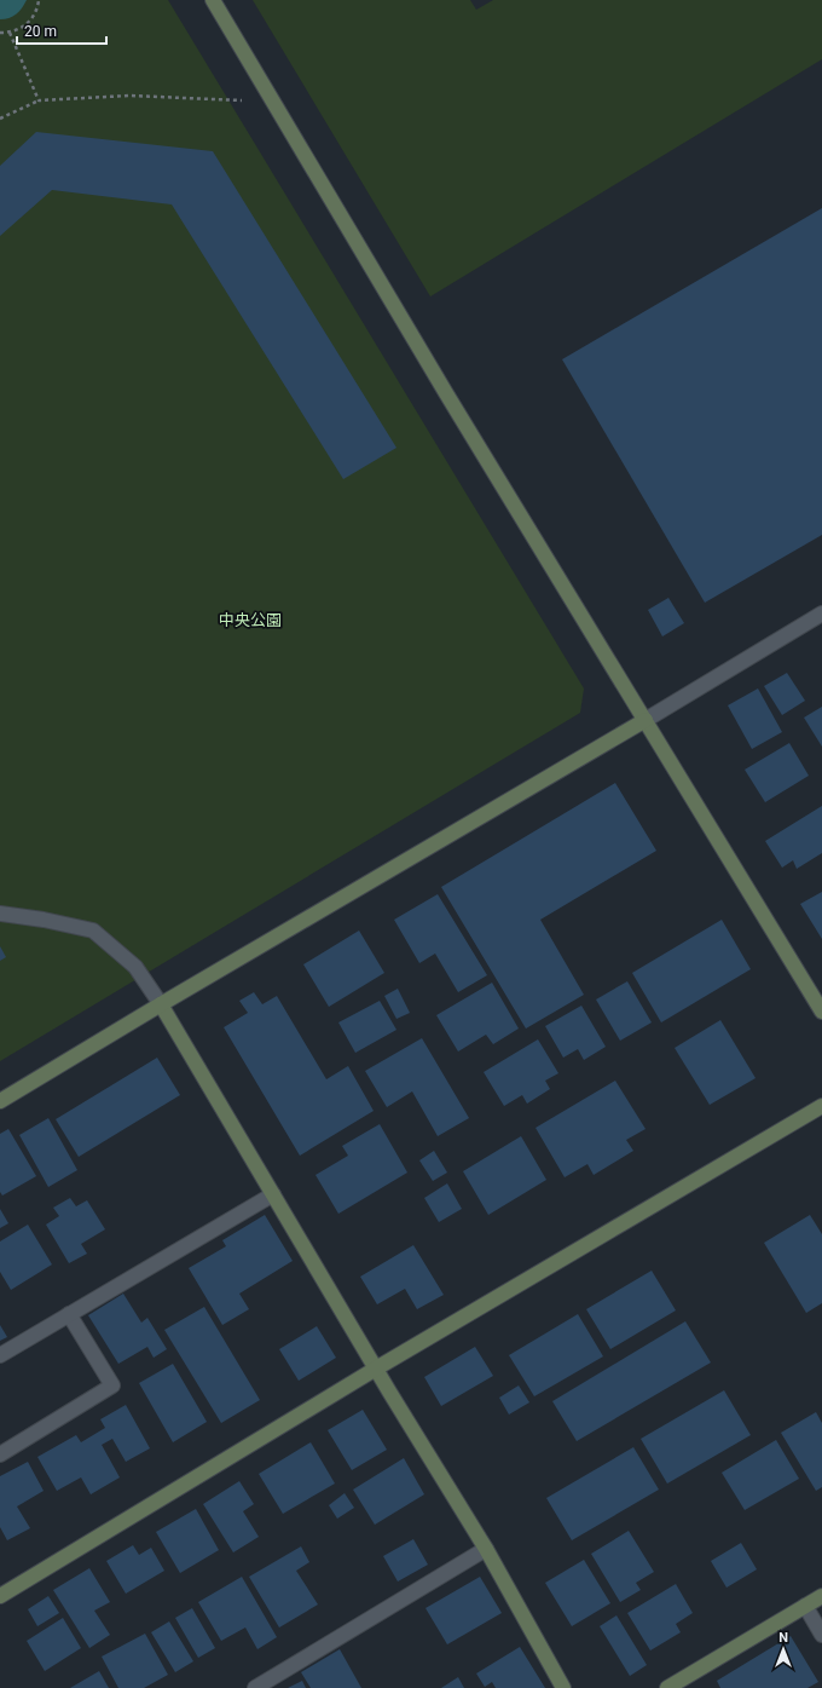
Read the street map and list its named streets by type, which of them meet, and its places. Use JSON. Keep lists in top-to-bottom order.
{
  "parks": ["中央公園"],
  "scale_bar": "20 m",
  "north": "top"
}
